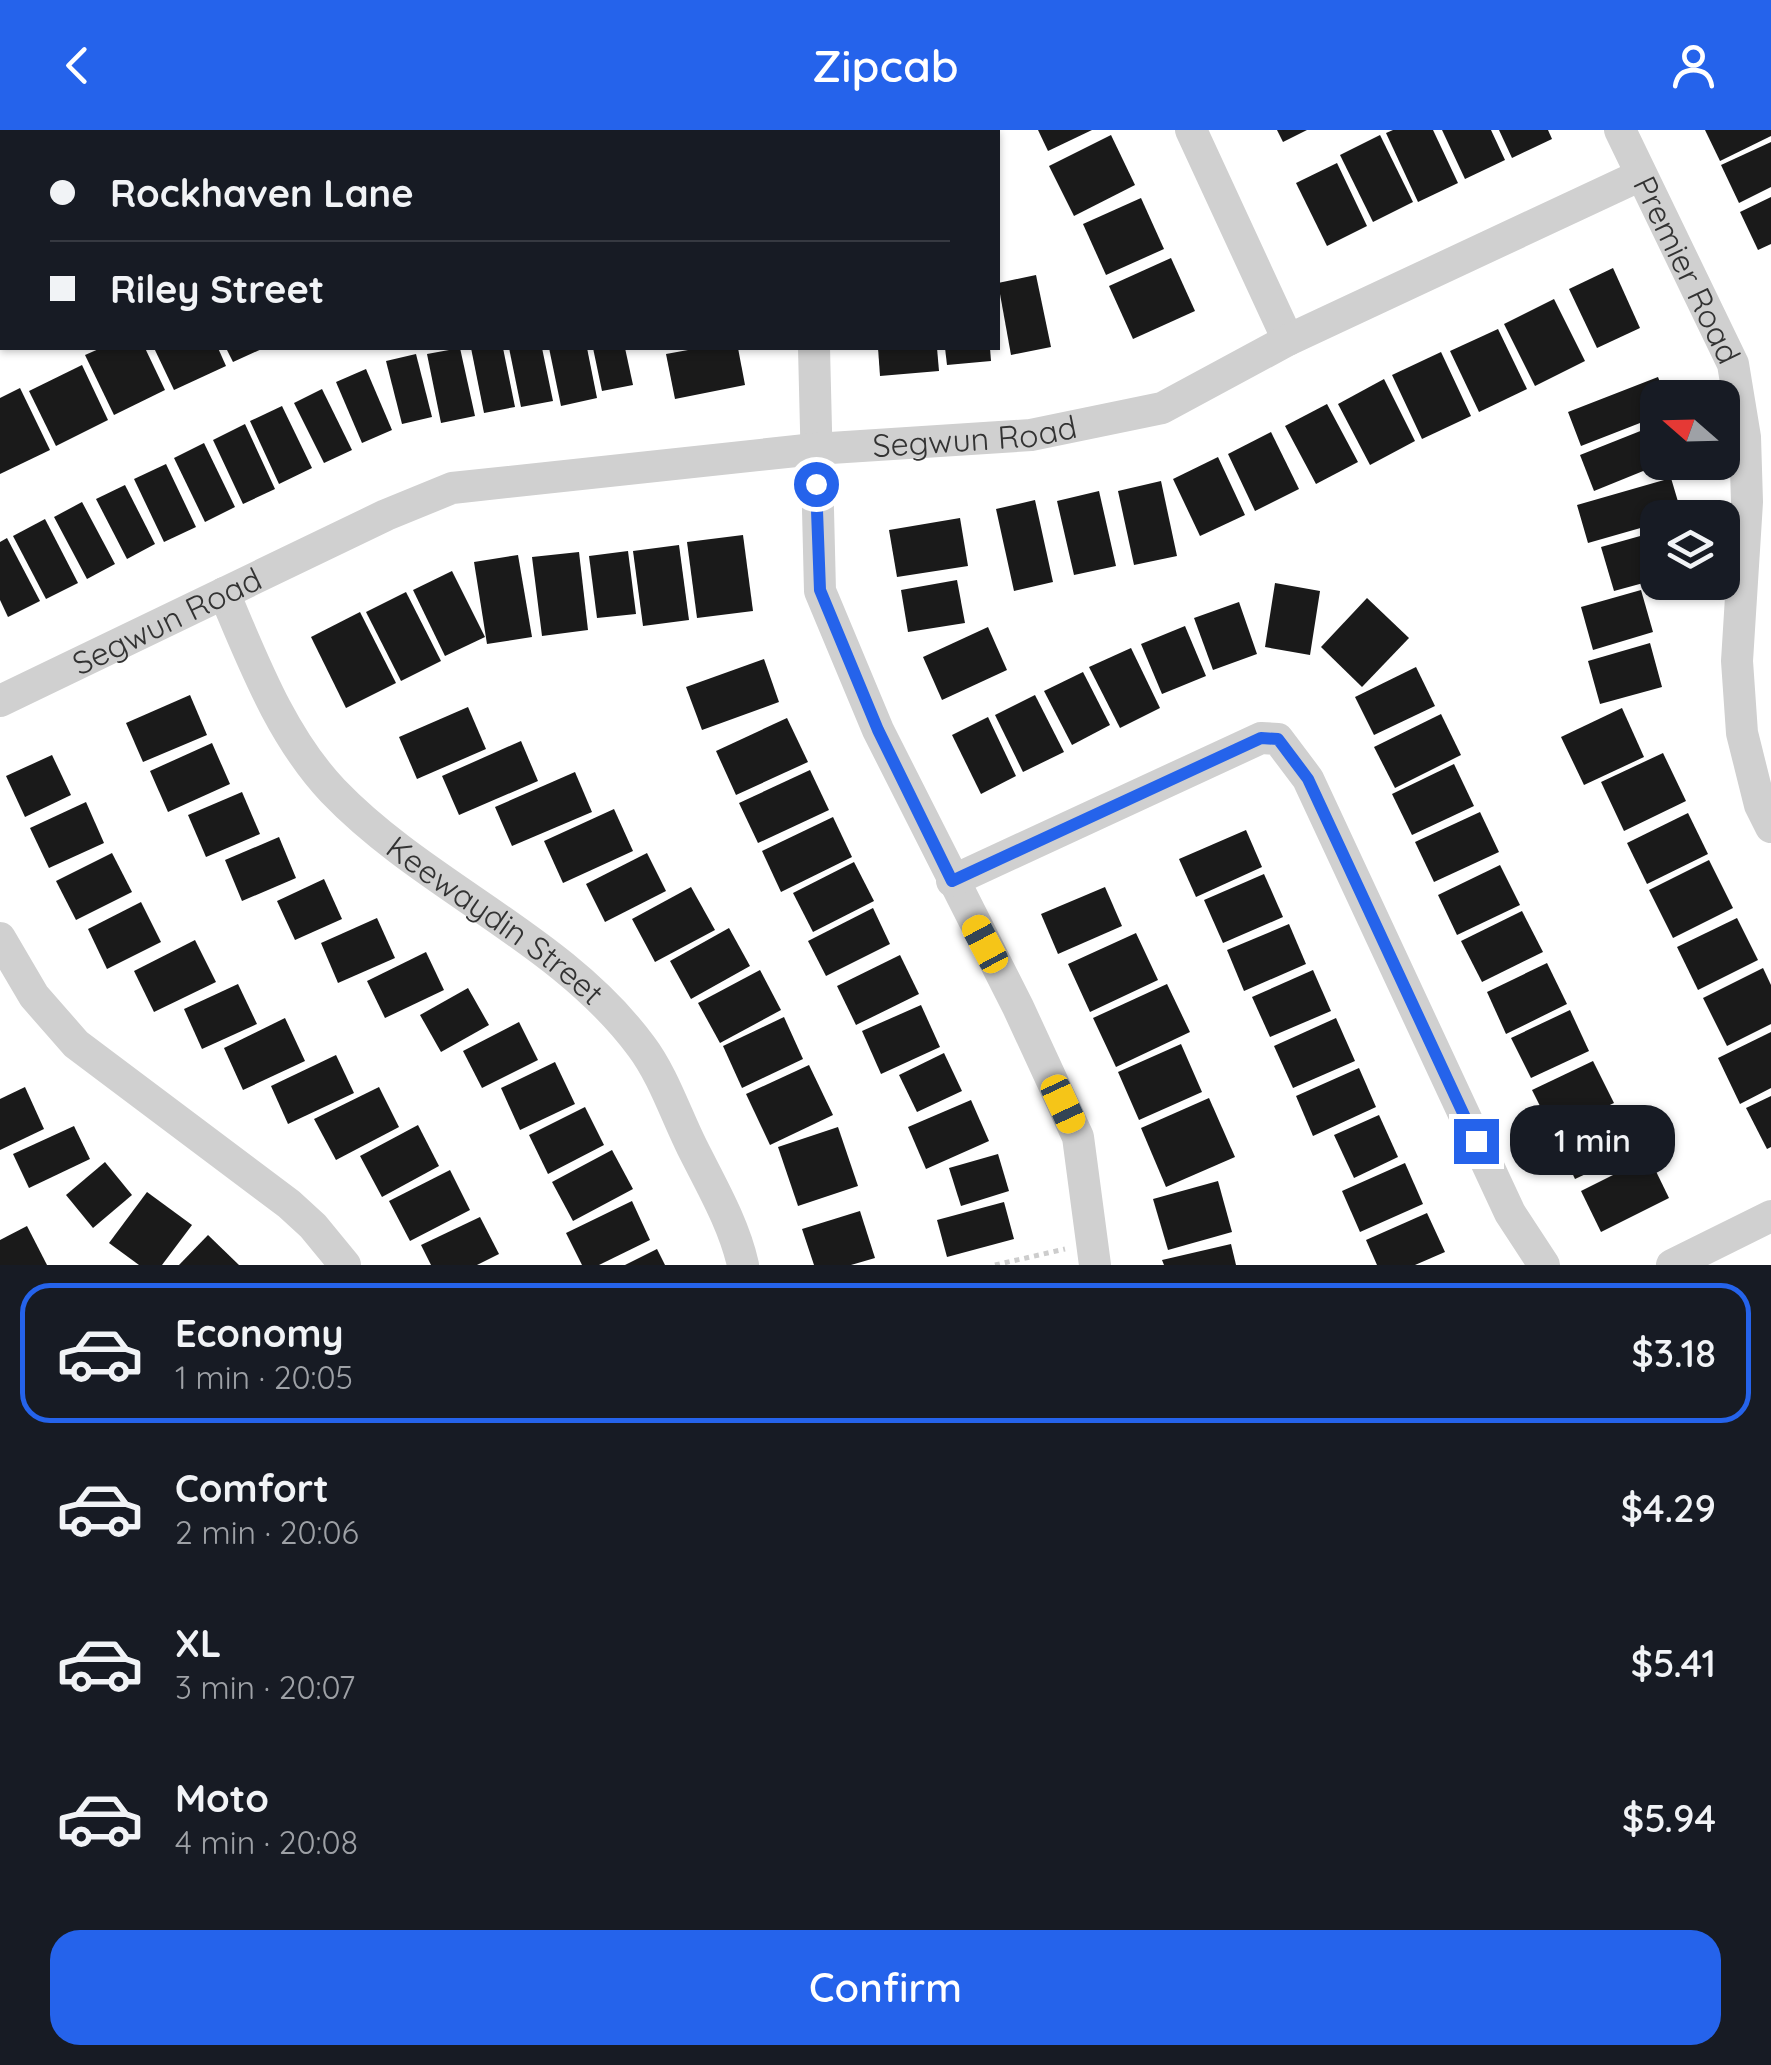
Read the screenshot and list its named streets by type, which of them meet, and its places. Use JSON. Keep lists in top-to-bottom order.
{
  "streets": {
    "street": ["Premier Road", "Segwun Road", "Keewaydin Street"]
  },
  "crossings": [
    ["Premier Road", "Segwun Road"],
    ["Segwun Road", "Keewaydin Street"]
  ],
  "north": "left",
  "page": {
    "header": "Zipcab",
    "banner": ["Rockhaven Lane", "Riley Street"],
    "bubble": "1 min",
    "list": [
      {
        "name": "Economy",
        "note": "1 min · 20:05",
        "value": "$3.18"
      },
      {
        "name": "Comfort",
        "note": "2 min · 20:06",
        "value": "$4.29"
      },
      {
        "name": "XL",
        "note": "3 min · 20:07",
        "value": "$5.41"
      },
      {
        "name": "Moto",
        "note": "4 min · 20:08",
        "value": "$5.94"
      }
    ],
    "buttons": "Confirm"
  }
}
